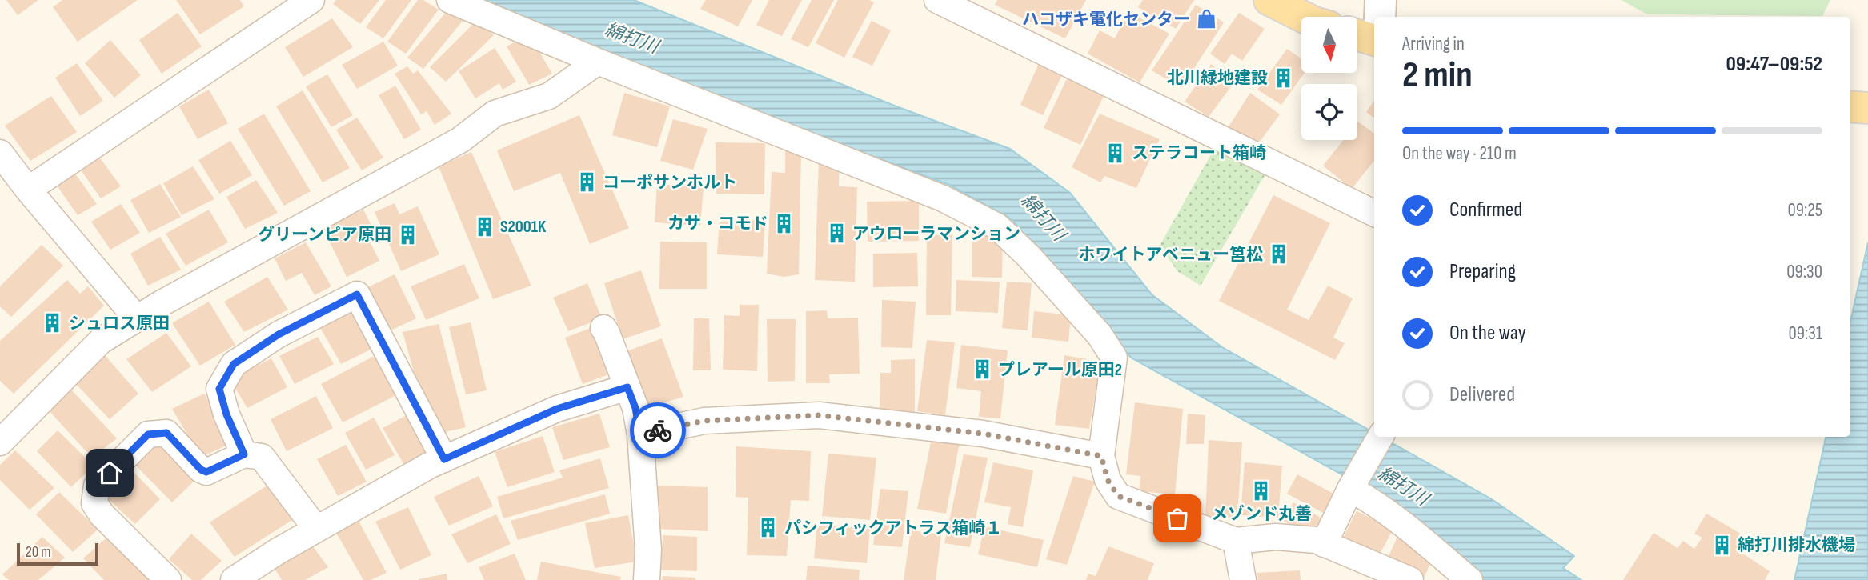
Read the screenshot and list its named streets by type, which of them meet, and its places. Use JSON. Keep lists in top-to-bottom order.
{
  "water": ["綿打川"],
  "places": {
    "shop": ["ハコザキ電化センター"],
    "building": [
      "北川緑地建設",
      "ステラコート箱崎",
      "コーポサンホルト",
      "カサ・コモド",
      "S2001K",
      "アウローラマンション",
      "グリーンピア原田",
      "ホワイトアベニュー筥松",
      "シュロス原田",
      "プレアール原田2",
      "メゾンド丸善",
      "パシフィックアトラス箱崎１",
      "綿打川排水機場"
    ]
  },
  "scale_bar": "20 m",
  "north": "bottom",
  "page": {
    "heading": ["2 min", "Arriving in", "09:47–09:52"],
    "bar": "On the way · 210 m",
    "list": [
      ["Confirmed", "09:25"],
      ["Preparing", "09:30"],
      ["On the way", "09:31"],
      "Delivered"
    ],
    "scale": "20 m"
  }
}
